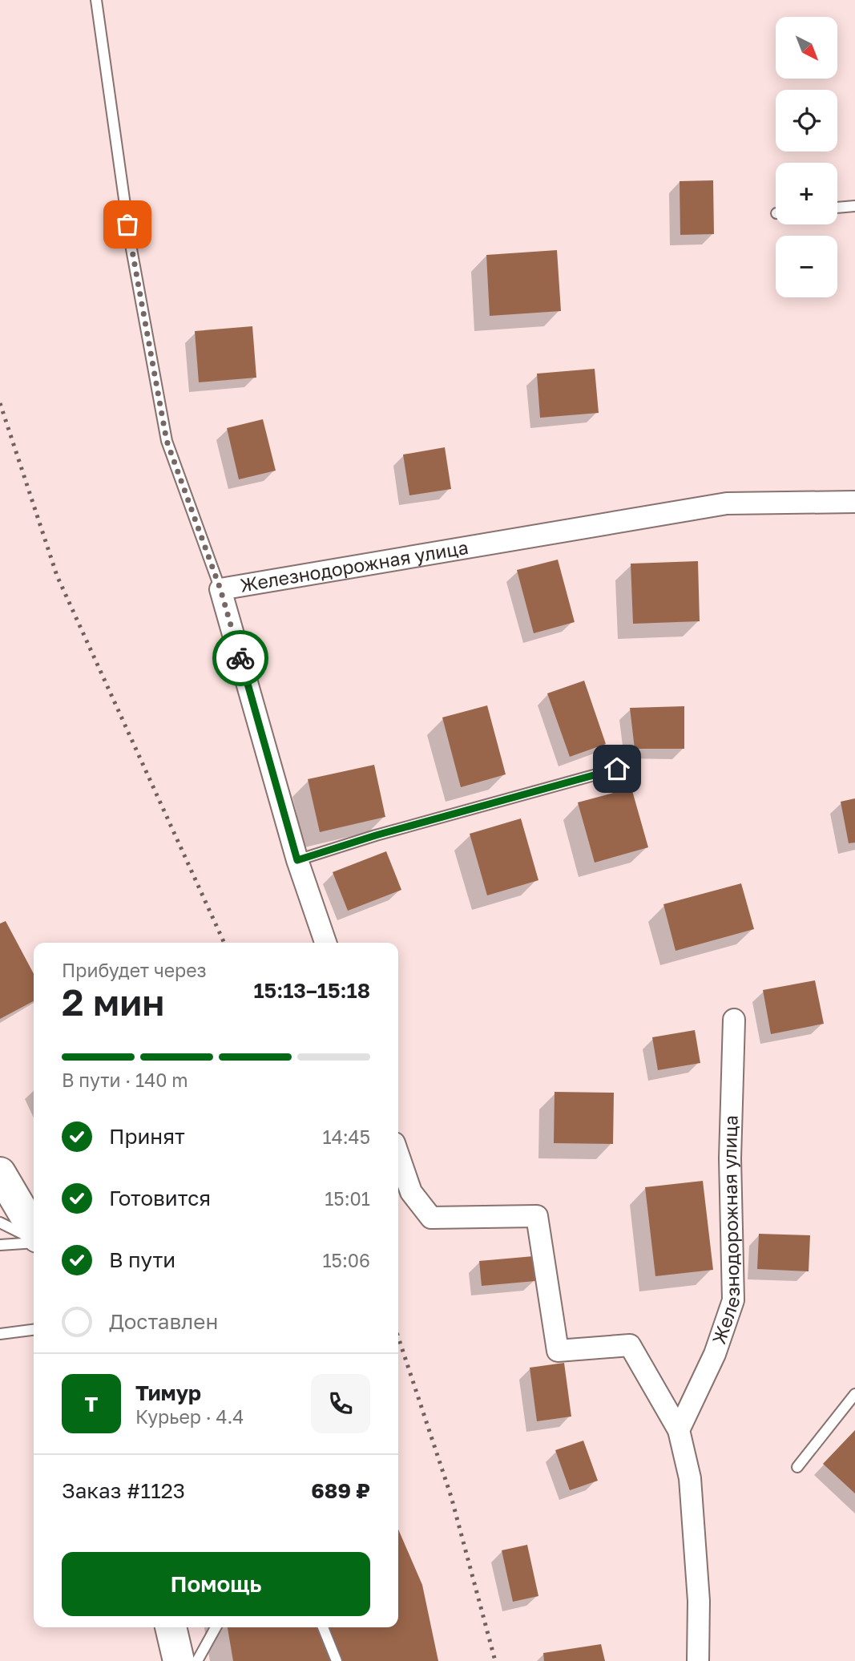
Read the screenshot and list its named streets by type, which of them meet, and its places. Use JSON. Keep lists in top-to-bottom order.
{
  "streets": {
    "street": ["Железнодорожная улица"]
  },
  "north": "bottom right",
  "page": {
    "map_buttons": ["+", "−"],
    "heading": ["2 мин", "Прибудет через", "15:13–15:18"],
    "panel": [
      "Тимур",
      "Курьер · 4.4",
      "Заказ #1123",
      "689 ₽"
    ],
    "bar": "В пути · 140 m",
    "list": [
      ["Принят", "14:45"],
      ["Готовится", "15:01"],
      ["В пути", "15:06"],
      "Доставлен"
    ],
    "round": "Т",
    "buttons": "Помощь"
  }
}
